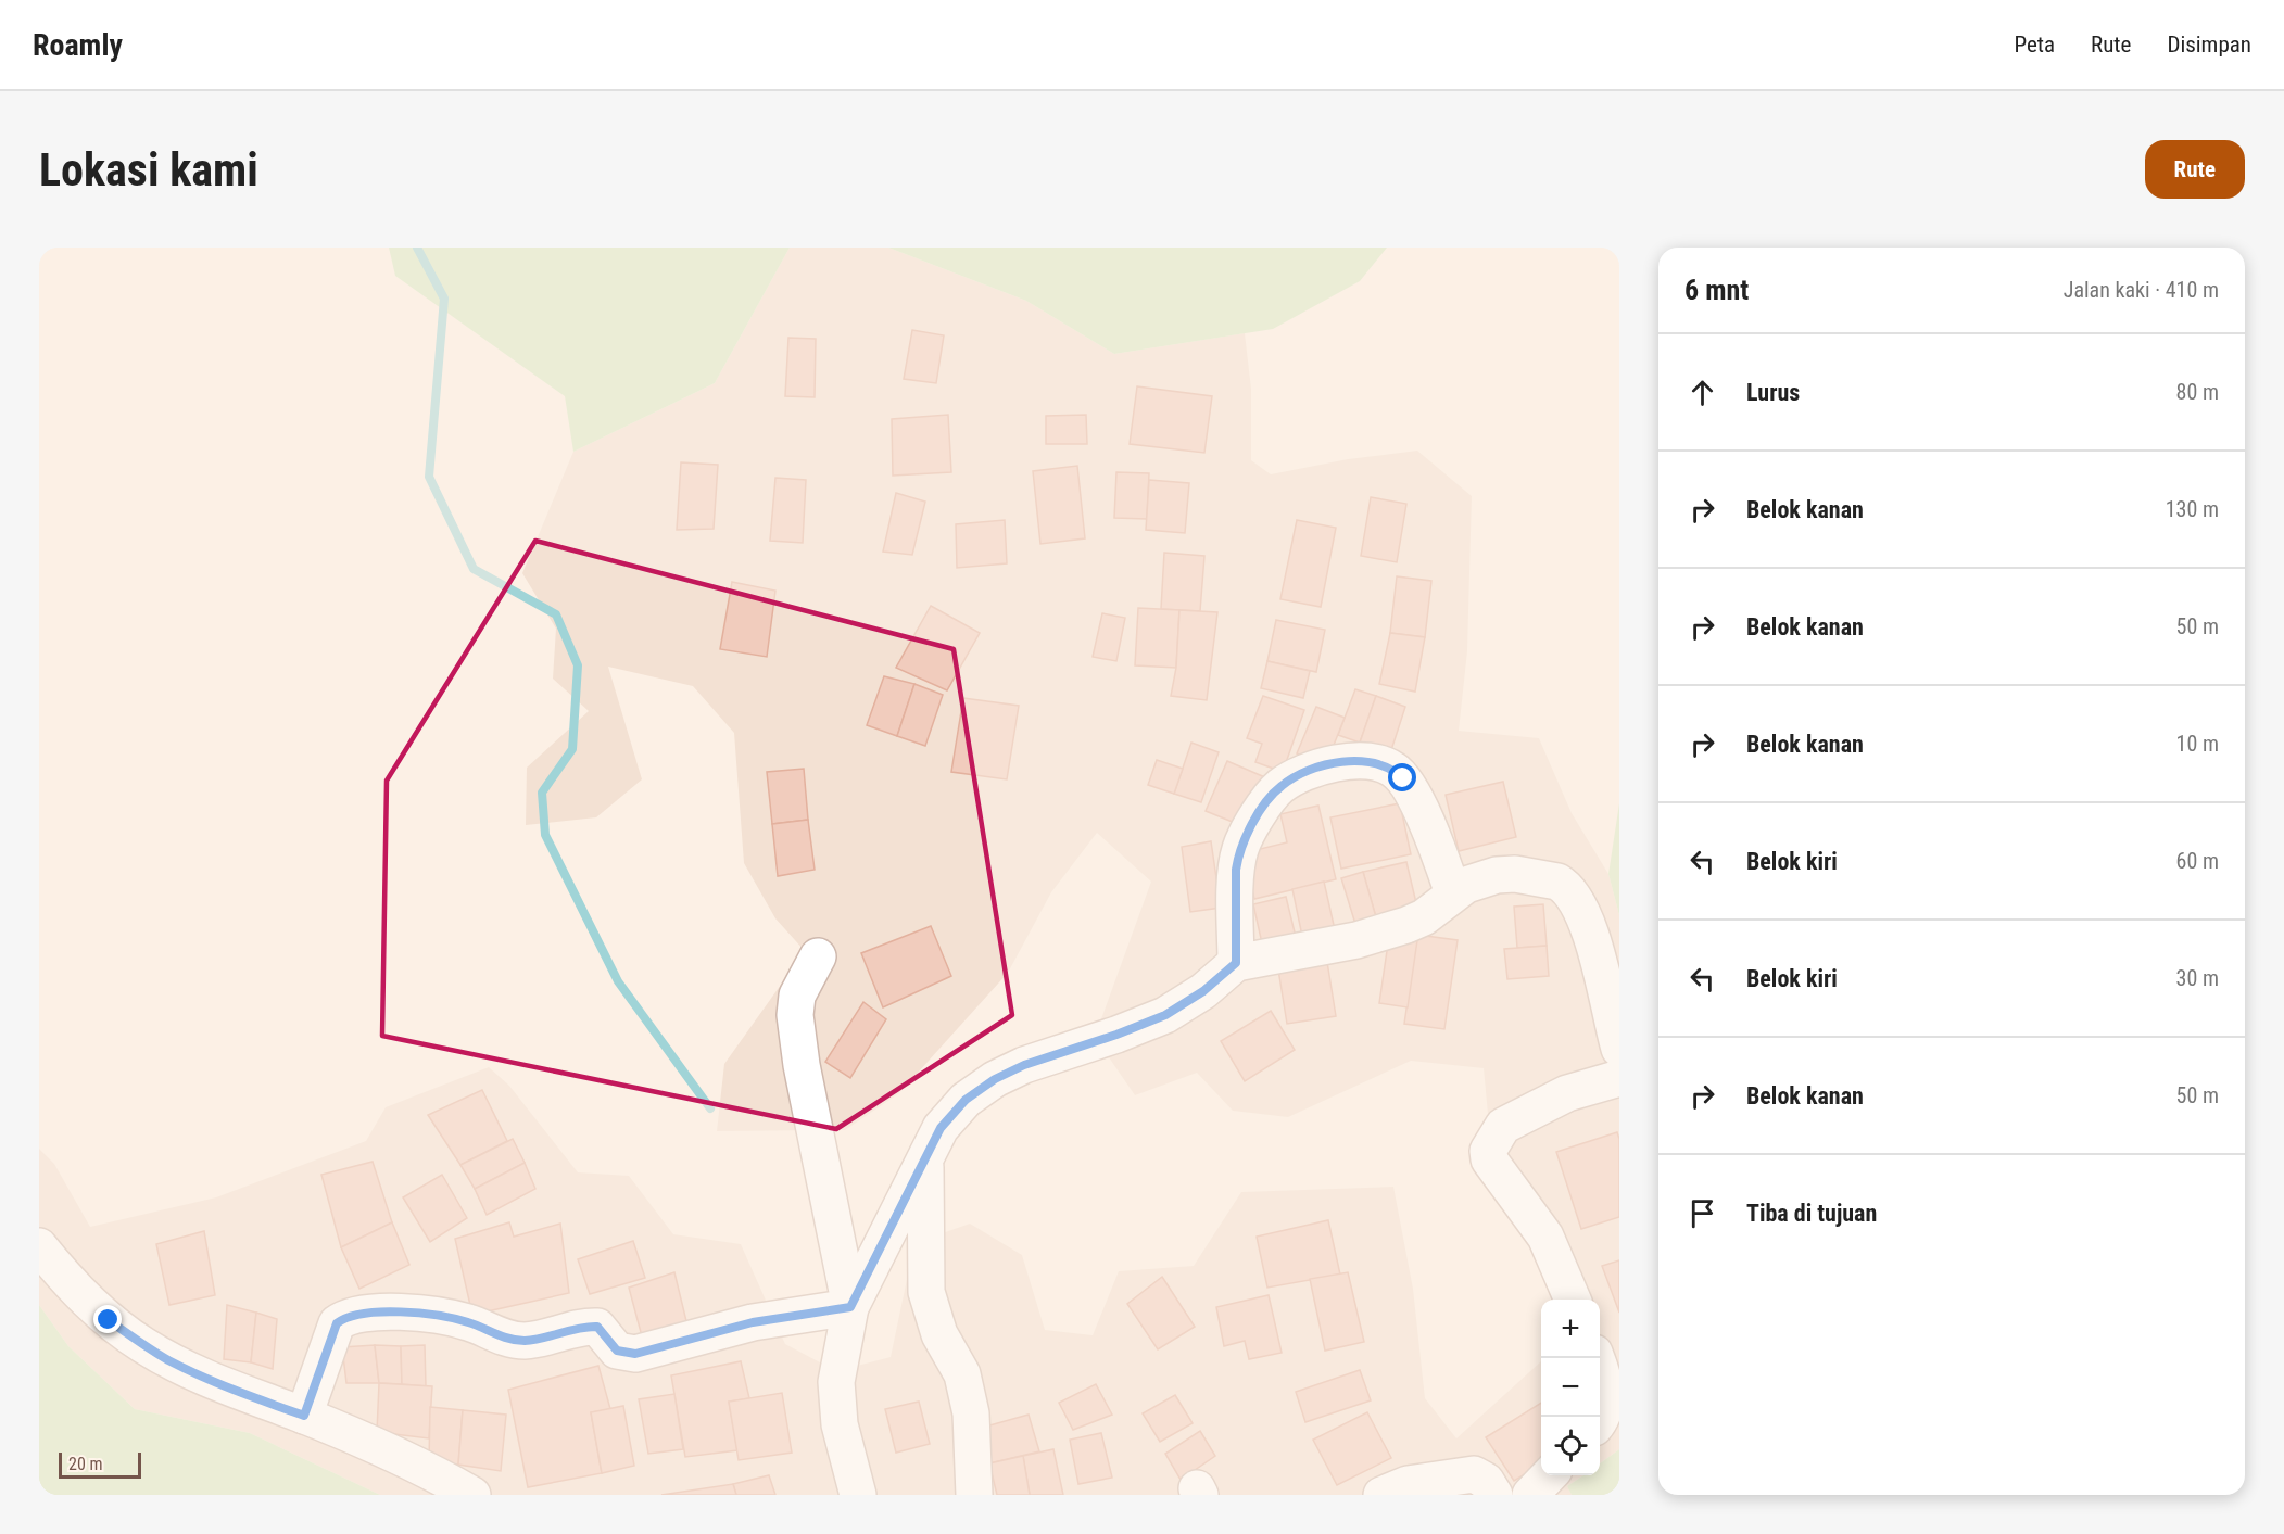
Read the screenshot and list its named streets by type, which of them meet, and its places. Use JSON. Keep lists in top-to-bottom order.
{
  "scale_bar": "20 m",
  "page": {
    "header": "Roamly",
    "nav": ["Peta", "Rute", "Disimpan"],
    "buttons": "Rute",
    "title": "Lokasi kami",
    "heading": ["6 mnt", "Jalan kaki · 410 m"],
    "list": [
      ["Lurus", "80 m"],
      ["Belok kanan", "130 m"],
      ["Belok kanan", "50 m"],
      ["Belok kanan", "10 m"],
      ["Belok kiri", "60 m"],
      ["Belok kiri", "30 m"],
      ["Belok kanan", "50 m"],
      "Tiba di tujuan"
    ],
    "map_buttons": ["+", "−"],
    "scale": "20 m"
  }
}
